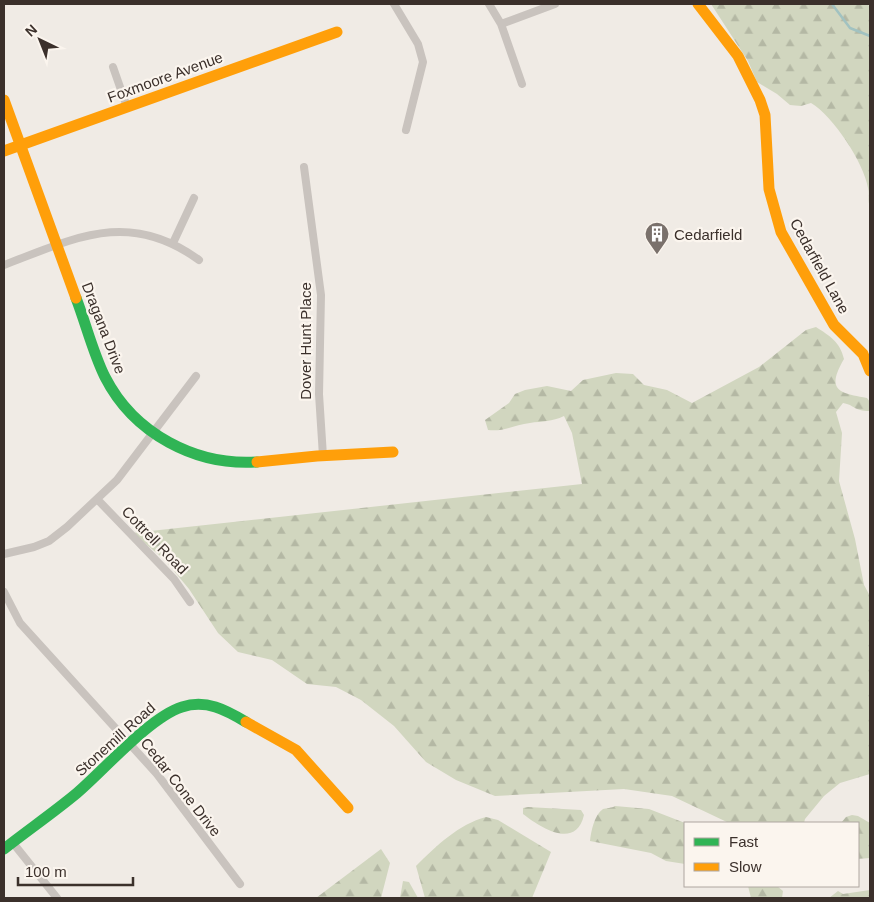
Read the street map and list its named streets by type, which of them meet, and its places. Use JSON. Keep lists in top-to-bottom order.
{
  "streets": {
    "street": [
      "Foxmoore Avenue",
      "Cedarfield Lane",
      "Dragana Drive",
      "Dover Hunt Place",
      "Cottrell Road",
      "Stonemill Road",
      "Cedar Cone Drive"
    ]
  },
  "crossings": [
    ["Foxmoore Avenue", "Dragana Drive"],
    ["Dragana Drive", "Dover Hunt Place"],
    ["Stonemill Road", "Cedar Cone Drive"]
  ],
  "places": {
    "building": ["Cedarfield"]
  },
  "legend": ["Fast", "Slow"],
  "scale_bar": "100 m",
  "north": "top left"
}
